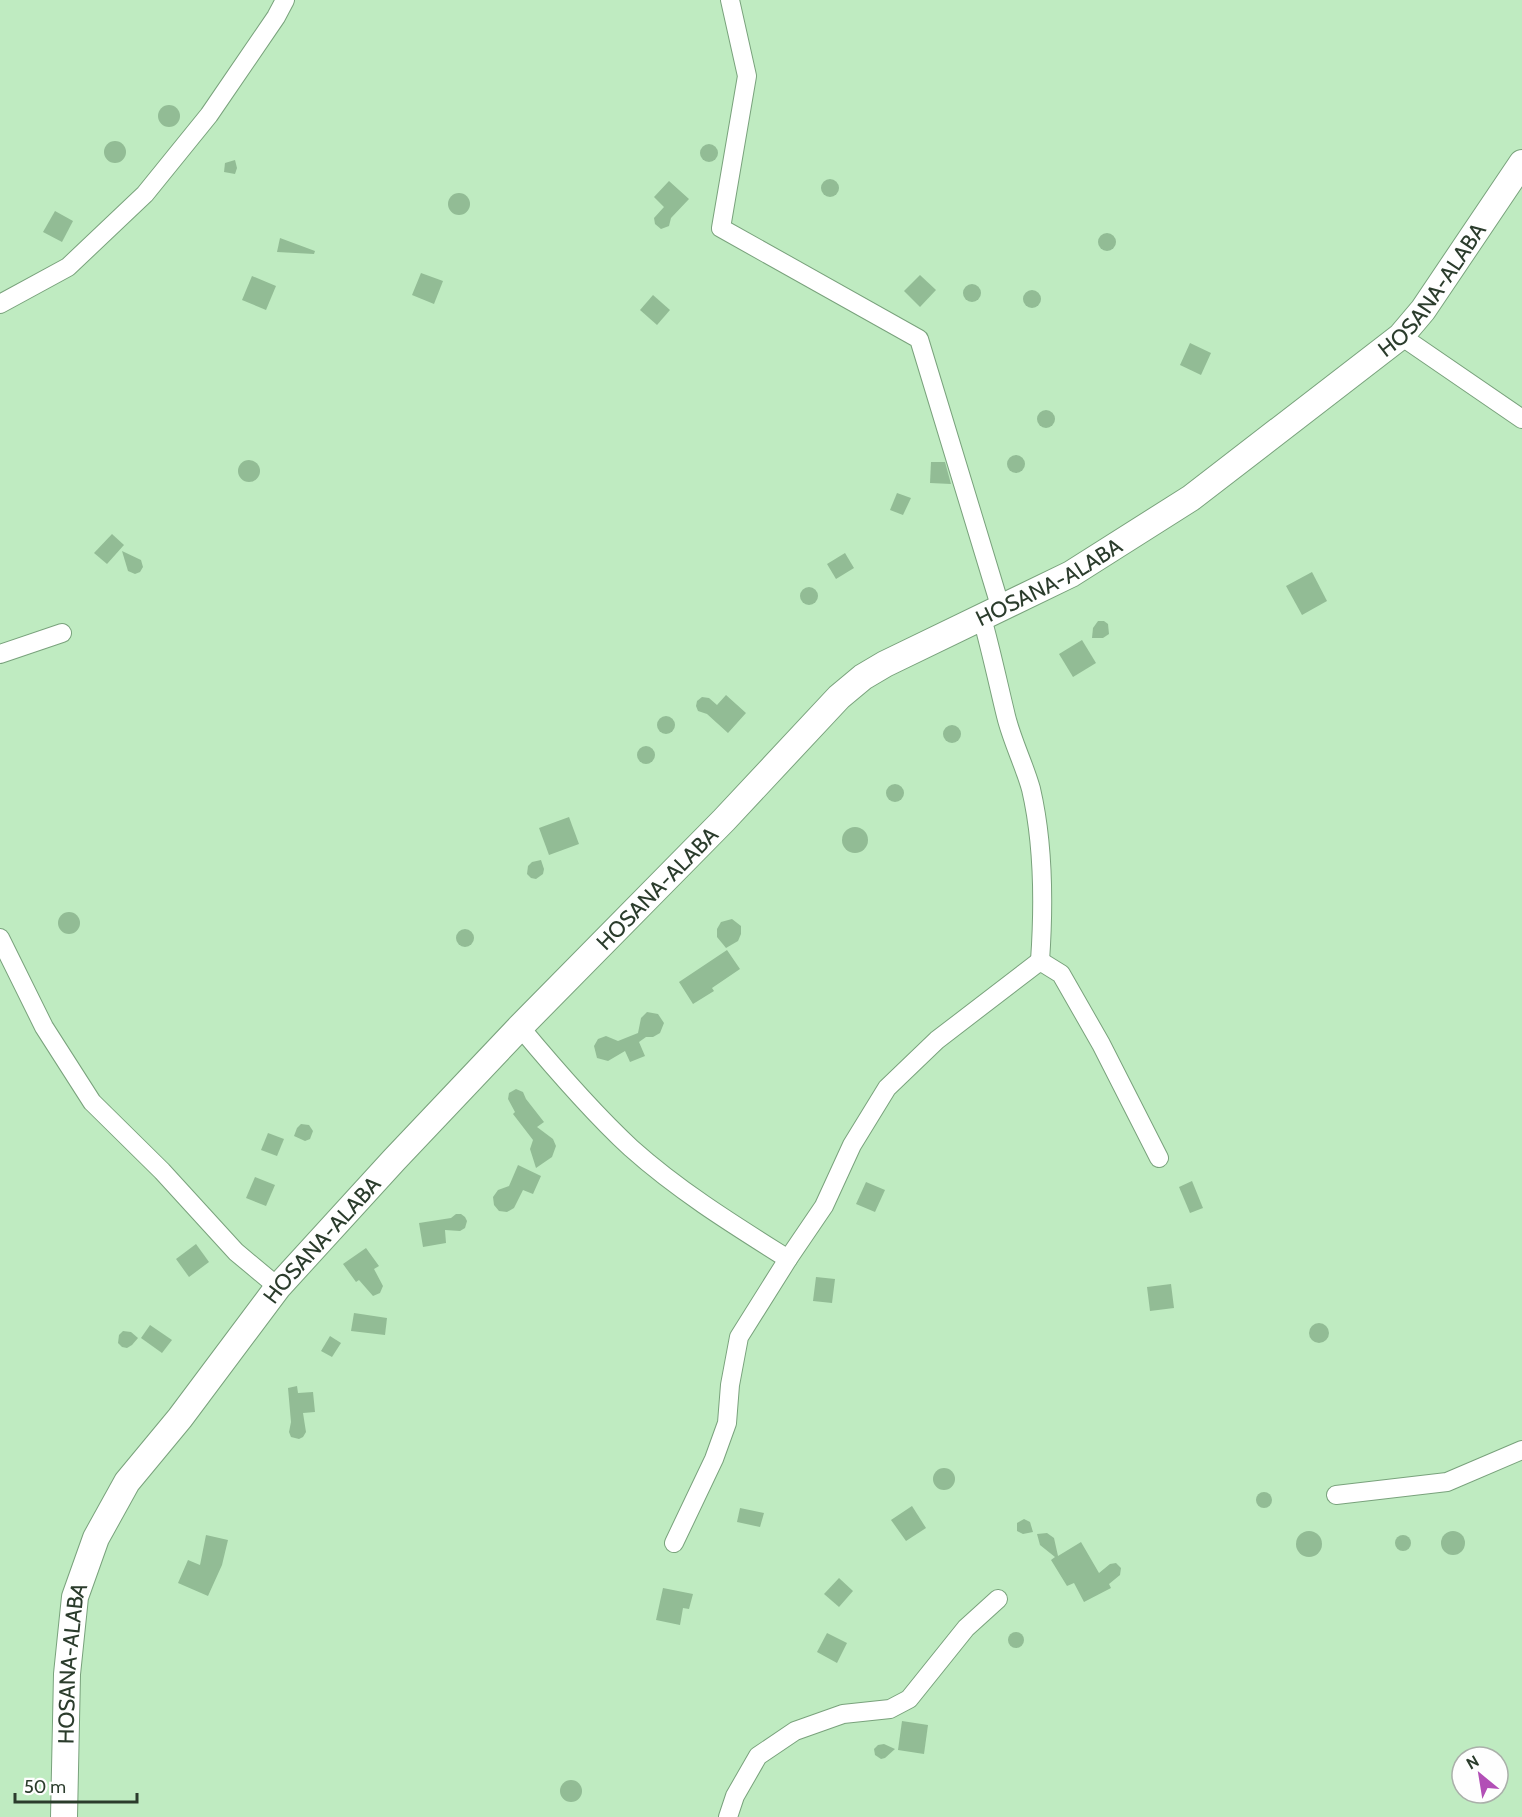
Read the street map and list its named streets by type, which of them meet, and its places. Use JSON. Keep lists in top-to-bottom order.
{
  "streets": {
    "main road": ["HOSANA-ALABA"]
  },
  "scale_bar": "50 m",
  "north": "top left"
}
